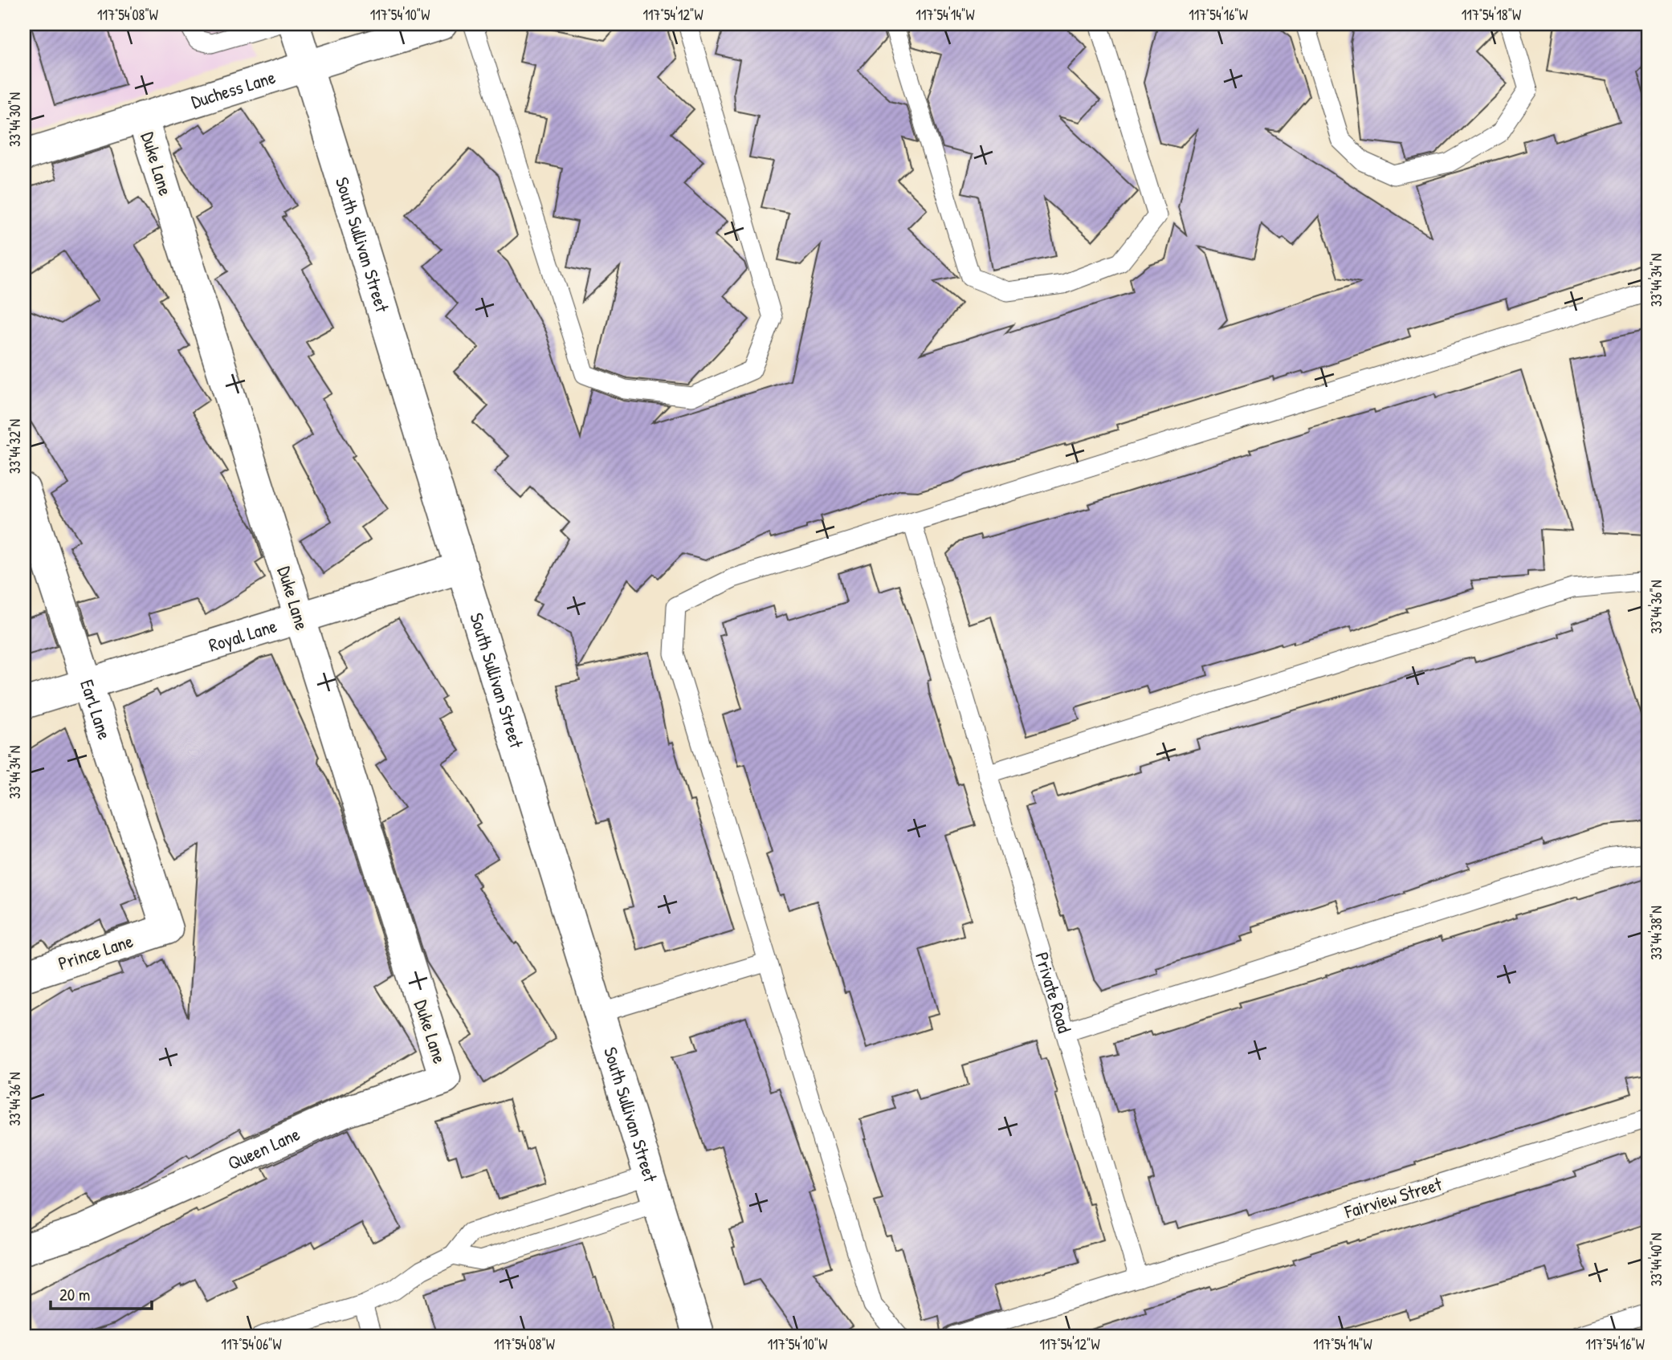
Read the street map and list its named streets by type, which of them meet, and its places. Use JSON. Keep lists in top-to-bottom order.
{
  "streets": {
    "street": [
      "Duchess Lane",
      "Duke Lane",
      "South Sullivan Street",
      "Royal Lane",
      "Earl Lane",
      "Prince Lane",
      "Queen Lane"
    ],
    "lane": ["Private Road", "Fairview Street"]
  },
  "crossings": [
    ["Duchess Lane", "Duke Lane"],
    ["Duchess Lane", "South Sullivan Street"],
    ["Duke Lane", "Royal Lane"],
    ["Duke Lane", "Queen Lane"],
    ["South Sullivan Street", "Royal Lane"],
    ["Royal Lane", "Earl Lane"],
    ["Earl Lane", "Prince Lane"],
    ["Private Road", "Fairview Street"]
  ],
  "scale_bar": "20 m",
  "coordinates": [
    "117°54'08\"W",
    "117°54'10\"W",
    "117°54'12\"W",
    "117°54'14\"W",
    "117°54'16\"W",
    "117°54'18\"W",
    "33°44'30\"N",
    "33°44'34\"N",
    "33°44'32\"N",
    "33°44'36\"N",
    "33°44'38\"N",
    "33°44'40\"N",
    "117°54'06\"W"
  ]
}
